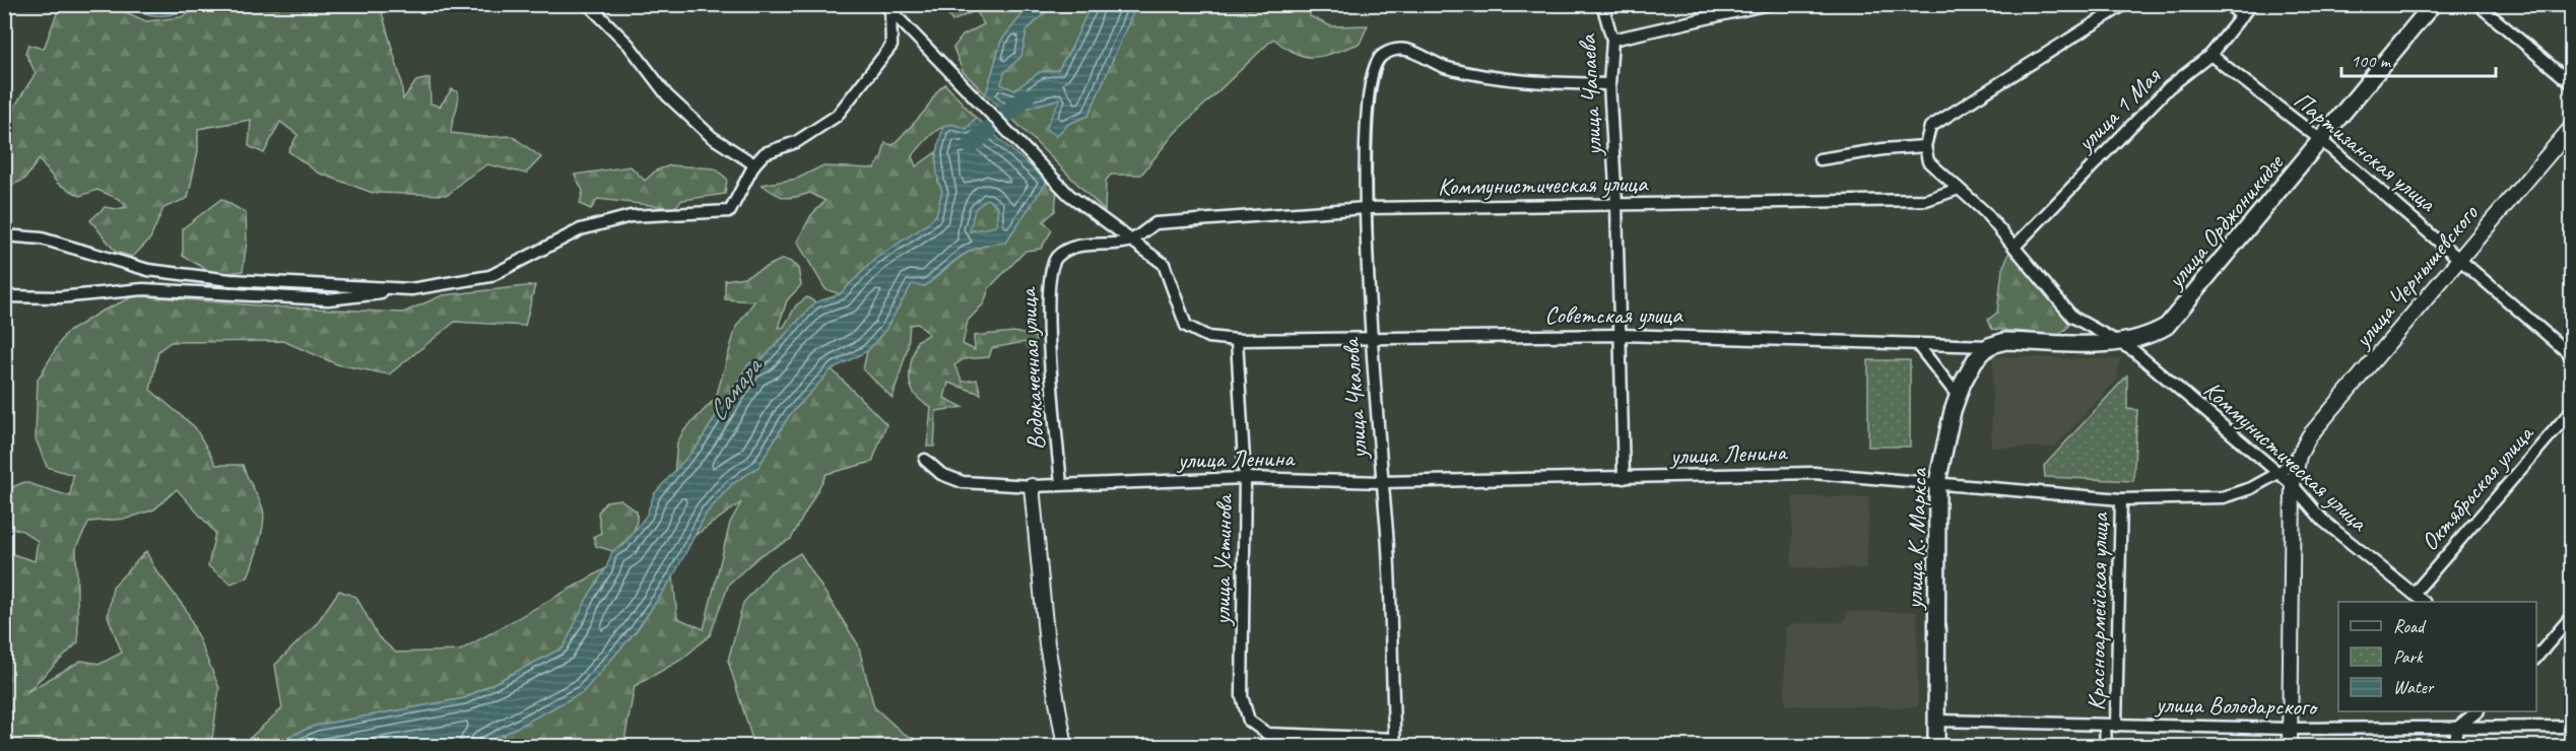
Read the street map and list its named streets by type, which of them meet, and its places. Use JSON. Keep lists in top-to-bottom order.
{
  "streets": {
    "main road": ["улица Орджоникидзе", "улица К. Маркса"],
    "street": [
      "улица Чапаева",
      "улица 1 Мая",
      "Партизанская улица",
      "Коммунистическая улица",
      "улица Чернышевского",
      "Советская улица",
      "Водокачечная улица",
      "улица Чкалова",
      "улица Ленина",
      "Октябрьская улица",
      "улица Устинова",
      "Красноармейская улица",
      "улица Володарского"
    ]
  },
  "crossings": [
    ["улица Чапаева", "Коммунистическая улица"],
    ["улица Чапаева", "Советская улица"],
    ["улица Чапаева", "улица Чкалова"],
    ["улица Чапаева", "улица Ленина"],
    ["улица 1 Мая", "Партизанская улица"],
    ["улица 1 Мая", "Коммунистическая улица"],
    ["Партизанская улица", "улица Орджоникидзе"],
    ["Партизанская улица", "улица Чернышевского"],
    ["Коммунистическая улица", "улица Орджоникидзе"],
    ["Коммунистическая улица", "улица Чернышевского"],
    ["Коммунистическая улица", "Водокачечная улица"],
    ["Коммунистическая улица", "улица Чкалова"],
    ["Коммунистическая улица", "улица Ленина"],
    ["Коммунистическая улица", "Октябрьская улица"],
    ["улица Орджоникидзе", "Советская улица"],
    ["улица Орджоникидзе", "улица К. Маркса"],
    ["улица Чернышевского", "улица Ленина"],
    ["улица Чернышевского", "улица Володарского"],
    ["Советская улица", "улица Чкалова"],
    ["Советская улица", "улица К. Маркса"],
    ["Советская улица", "улица Устинова"],
    ["Водокачечная улица", "улица Ленина"],
    ["улица Чкалова", "улица Ленина"],
    ["улица Чкалова", "улица Устинова"],
    ["улица Ленина", "улица К. Маркса"],
    ["улица Ленина", "улица Устинова"],
    ["улица Ленина", "Красноармейская улица"],
    ["улица К. Маркса", "улица Володарского"],
    ["Красноармейская улица", "улица Володарского"]
  ],
  "water": ["Самара"],
  "legend": ["Road", "Park", "Water"],
  "scale_bar": "100 m"
}
